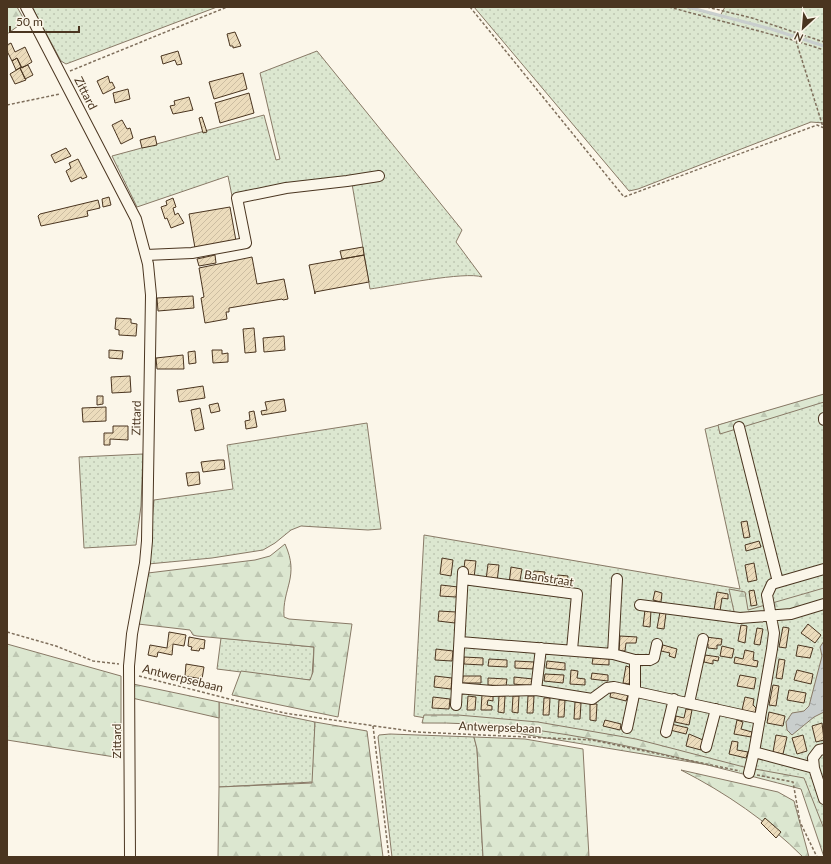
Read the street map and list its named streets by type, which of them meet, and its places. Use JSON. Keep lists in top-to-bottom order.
{
  "streets": {
    "street": ["Zittard", "Banstraat"],
    "path": ["Antwerpsebaan"]
  },
  "crossings": [
    ["Zittard", "Antwerpsebaan"]
  ],
  "scale_bar": "50 m",
  "north": "bottom left"
}
